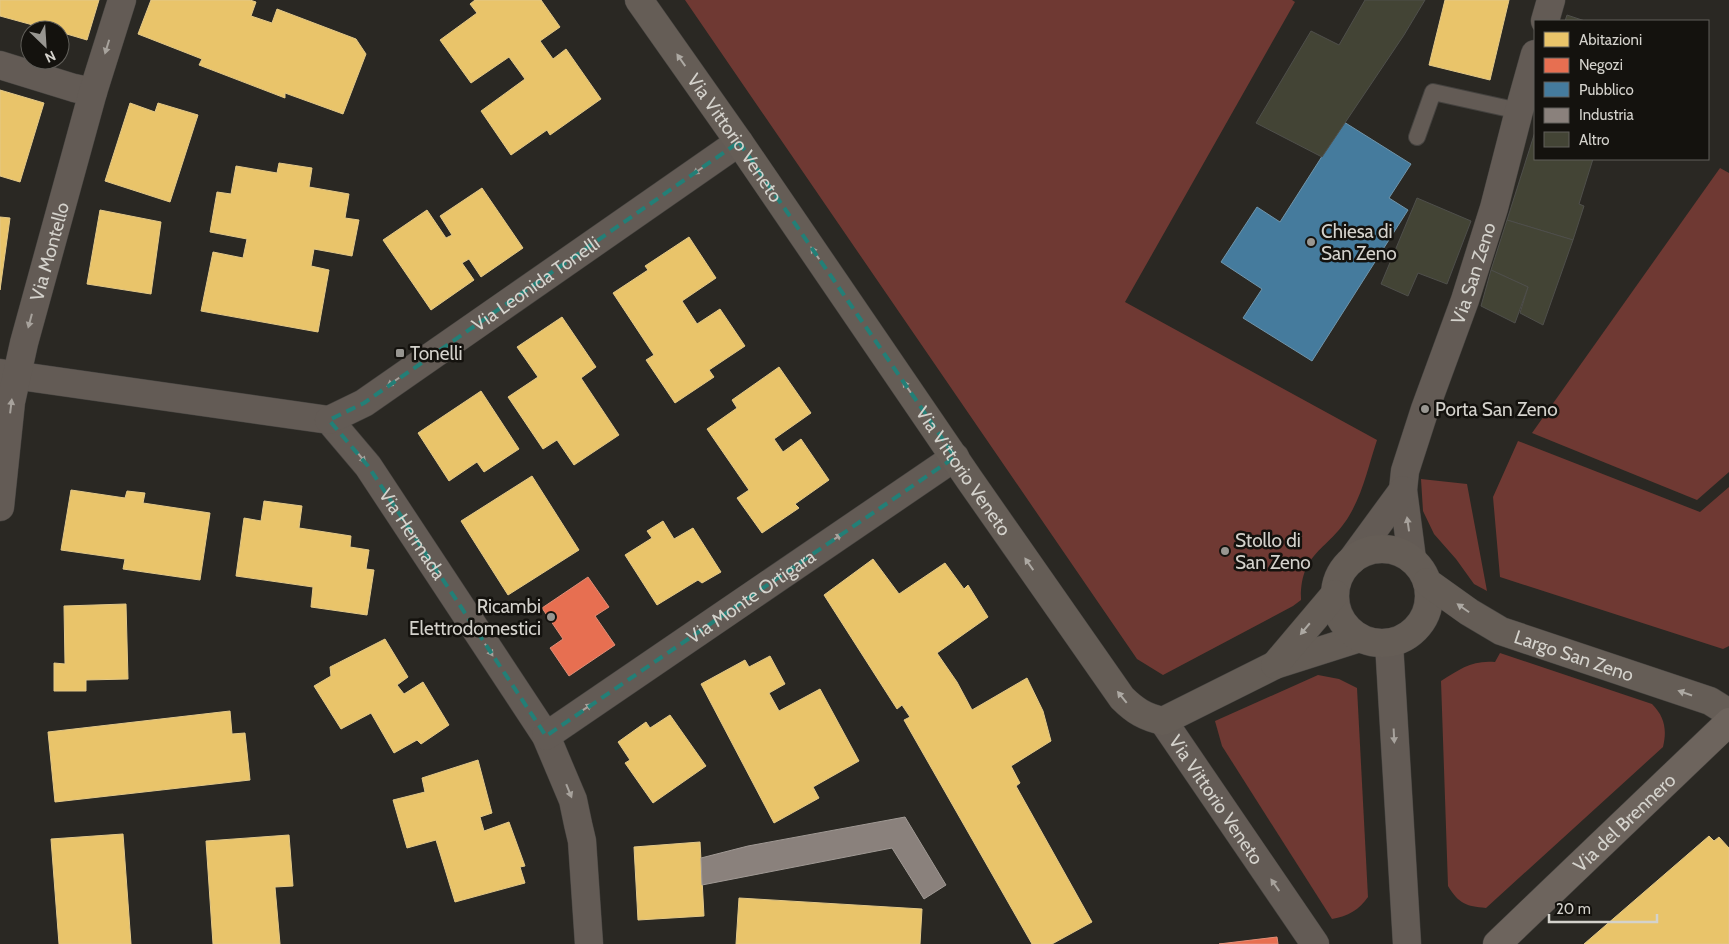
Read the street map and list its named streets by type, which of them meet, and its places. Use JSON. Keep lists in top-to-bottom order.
{
  "streets": {
    "main road": ["Via Vittorio Veneto", "Largo San Zeno", "Via del Brennero"],
    "street": [
      "Via Montello",
      "Via San Zeno",
      "Via Leonida Tonelli",
      "Via Hermada",
      "Via Monte Ortigara"
    ]
  },
  "crossings": [
    ["Via Vittorio Veneto", "Via Leonida Tonelli"],
    ["Via Vittorio Veneto", "Via Monte Ortigara"],
    ["Via San Zeno", "Largo San Zeno"],
    ["Via Leonida Tonelli", "Via Hermada"],
    ["Via Hermada", "Via Monte Ortigara"]
  ],
  "one_way": [
    "Via Vittorio Veneto",
    "Via Leonida Tonelli",
    "Via Hermada",
    "Via Monte Ortigara",
    "Largo San Zeno"
  ],
  "places": {
    "other": [
      "Chiesa di San Zeno",
      "Porta San Zeno",
      "Stollo di San Zeno",
      "Ricambi Elettrodomestici"
    ],
    "transit": ["Tonelli"]
  },
  "legend": [
    "Abitazioni",
    "Negozi",
    "Pubblico",
    "Industria",
    "Altro"
  ],
  "scale_bar": "20 m",
  "north": "bottom right"
}
